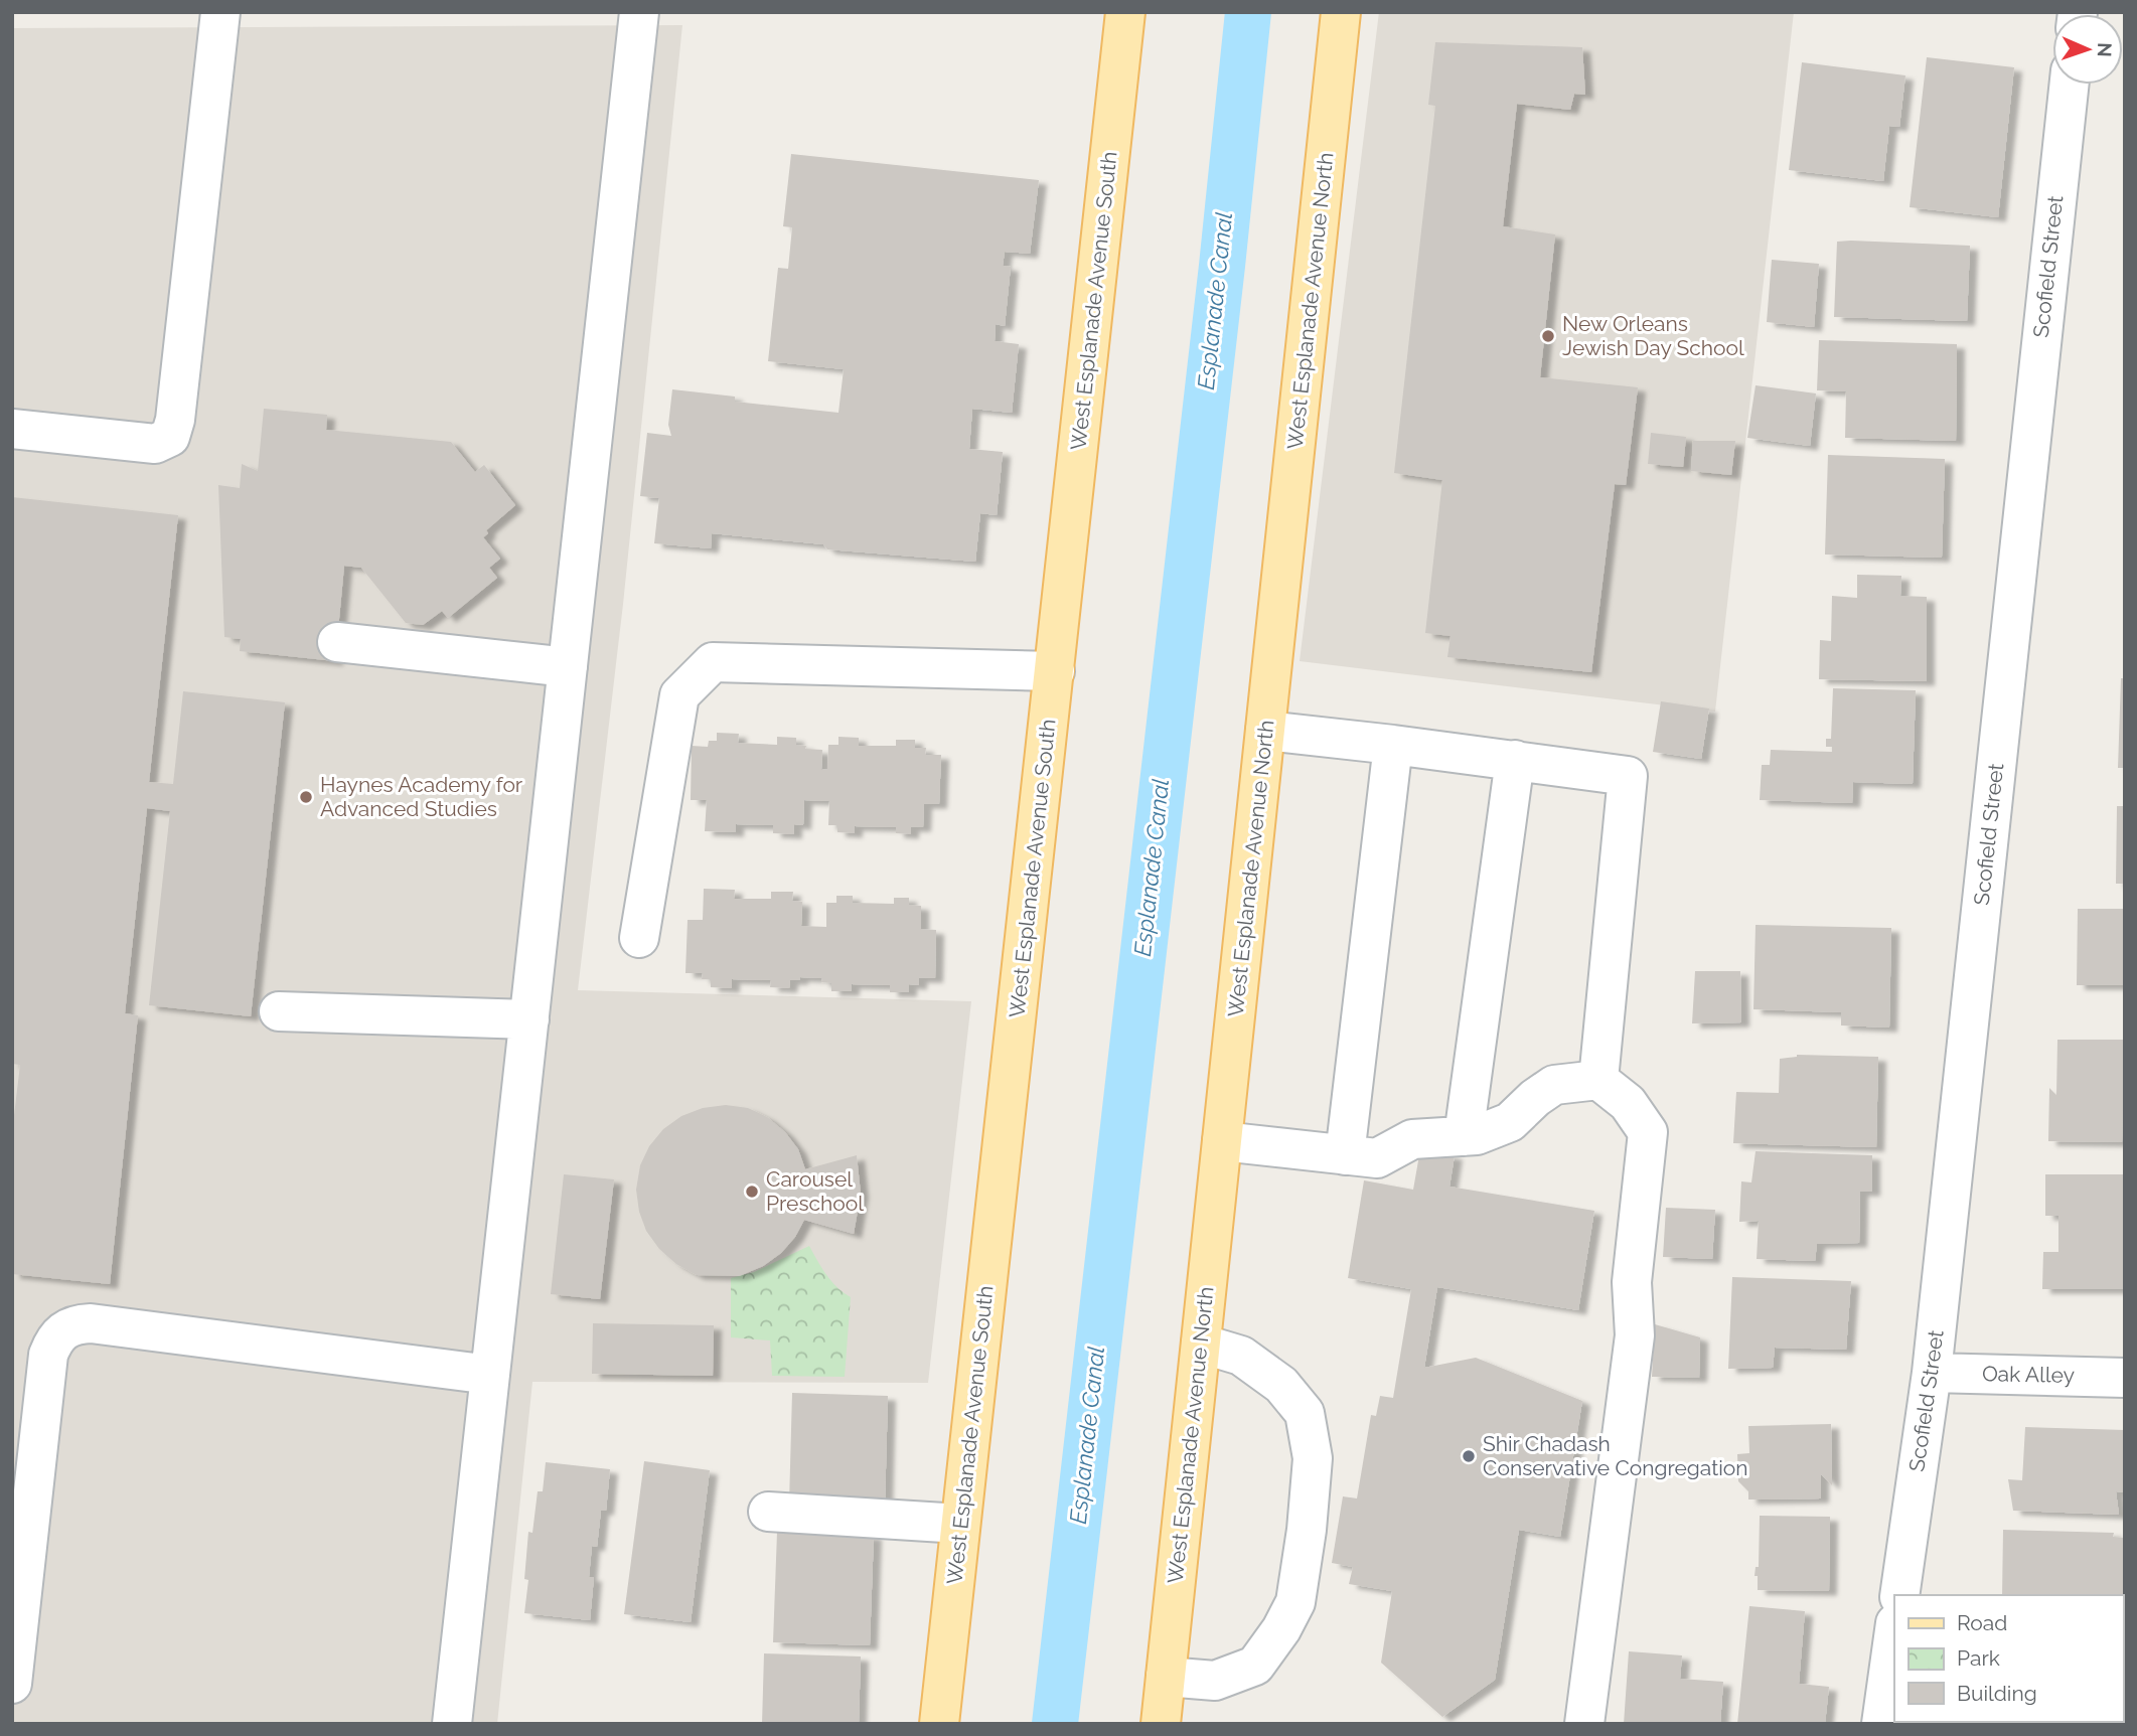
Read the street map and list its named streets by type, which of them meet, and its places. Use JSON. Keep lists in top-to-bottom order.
{
  "streets": {
    "main road": ["West Esplanade Avenue South", "West Esplanade Avenue North"],
    "street": ["Scofield Street", "Oak Alley"]
  },
  "crossings": [
    ["Scofield Street", "Oak Alley"]
  ],
  "water": ["Esplanade Canal"],
  "places": [
    "New Orleans Jewish Day School",
    "Haynes Academy for Advanced Studies",
    "Carousel Preschool",
    "Shir Chadash Conservative Congregation"
  ],
  "legend": ["Road", "Park", "Building"],
  "north": "right"
}
